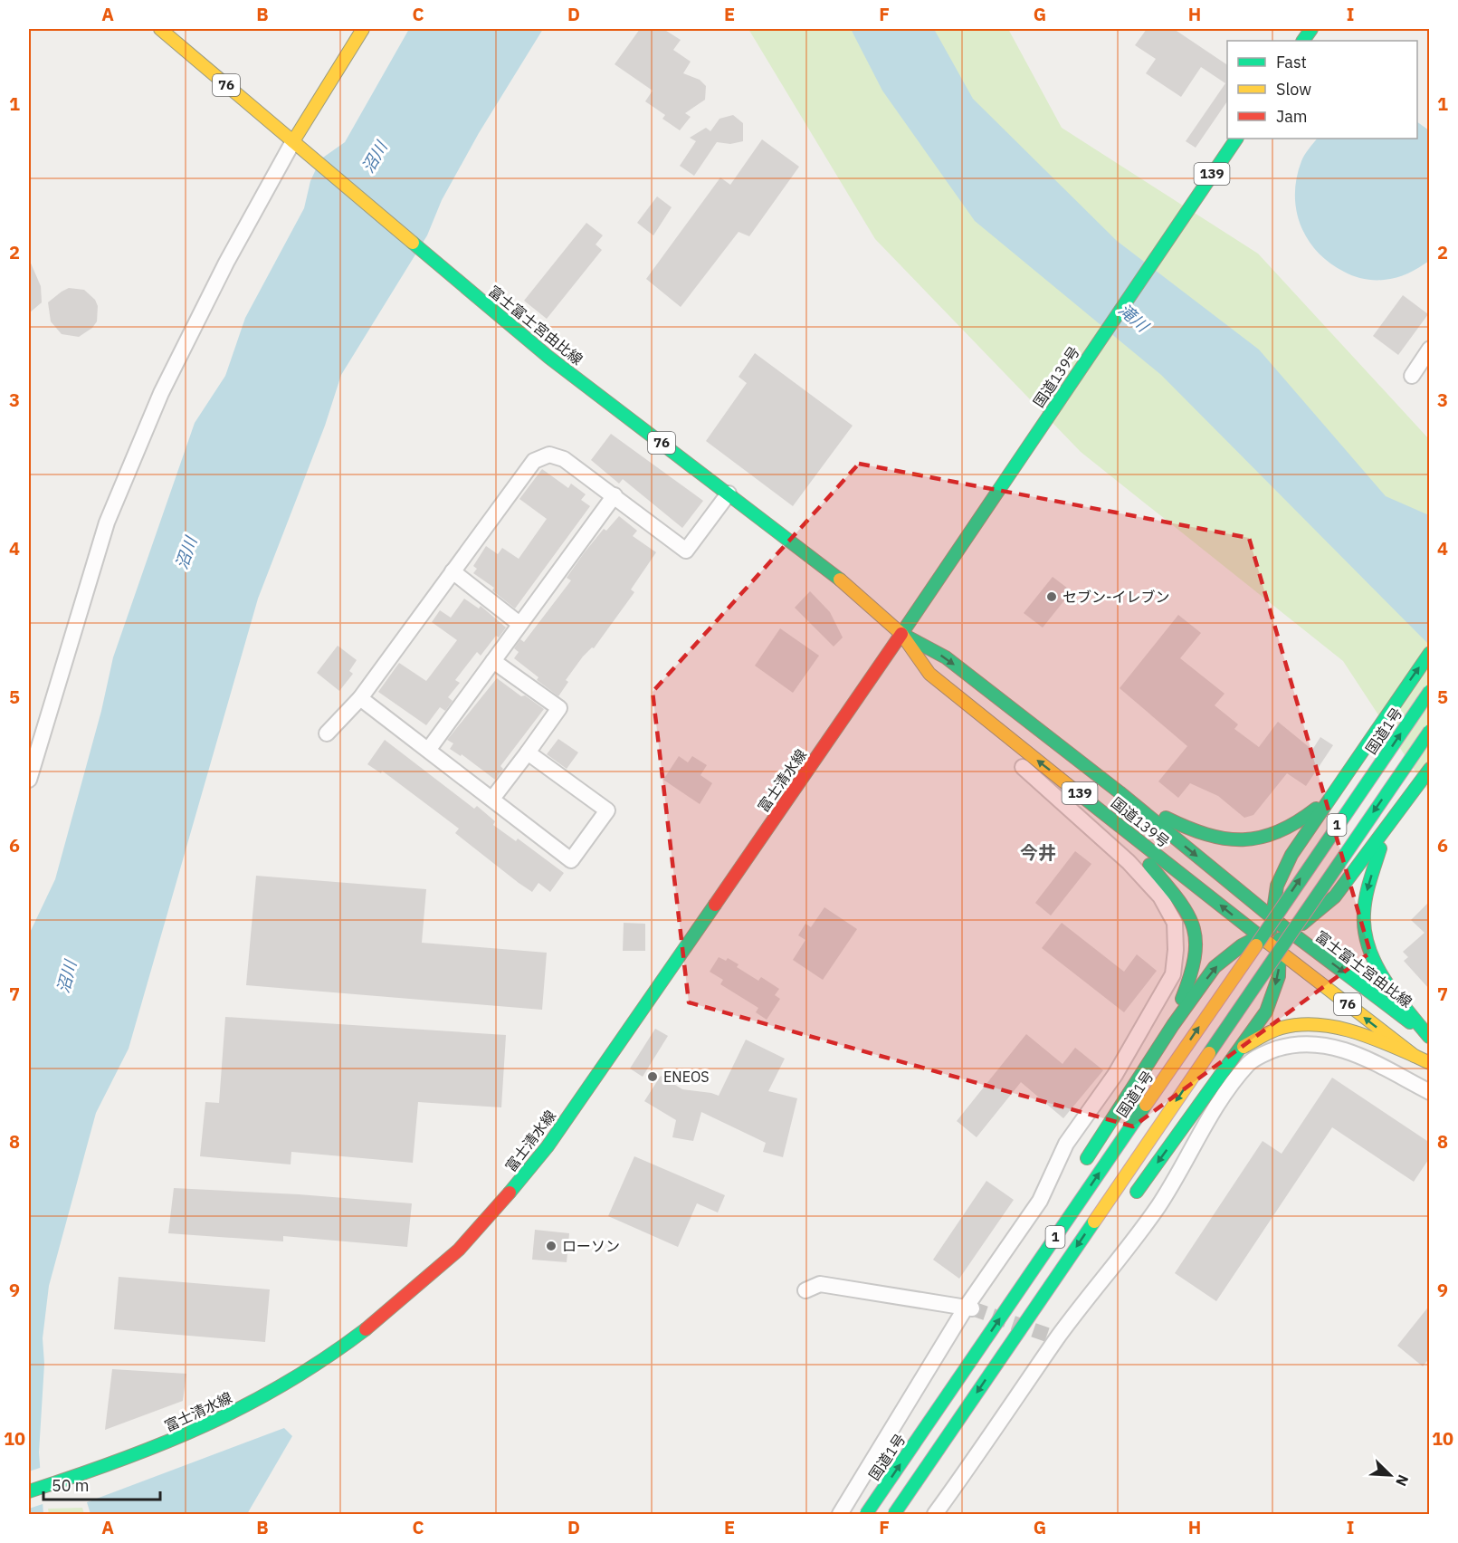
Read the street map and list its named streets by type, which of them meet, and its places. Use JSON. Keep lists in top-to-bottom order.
{
  "streets": {
    "main road": [
      "76",
      "139",
      "富士富士宮由比線",
      "国道139号",
      "国道1号",
      "富士清水線",
      "1"
    ]
  },
  "crossings": [
    ["76", "富士富士宮由比線"],
    ["76", "国道139号"],
    ["76", "1"],
    ["富士富士宮由比線", "国道139号"],
    ["富士富士宮由比線", "富士清水線"],
    ["富士富士宮由比線", "1"],
    ["国道139号", "富士清水線"],
    ["国道139号", "1"]
  ],
  "districts": ["今井"],
  "water": ["沼川", "滝川"],
  "places": ["セブン-イレブン", "ENEOS", "ローソン"],
  "legend": ["Fast", "Slow", "Jam"],
  "scale_bar": "50 m",
  "north": "bottom right",
  "grid": {
    "columns": [
      "A",
      "B",
      "C",
      "D",
      "E",
      "F",
      "G",
      "H",
      "I"
    ],
    "rows": [
      "1",
      "2",
      "3",
      "4",
      "5",
      "6",
      "7",
      "8",
      "9",
      "10"
    ]
  }
}
